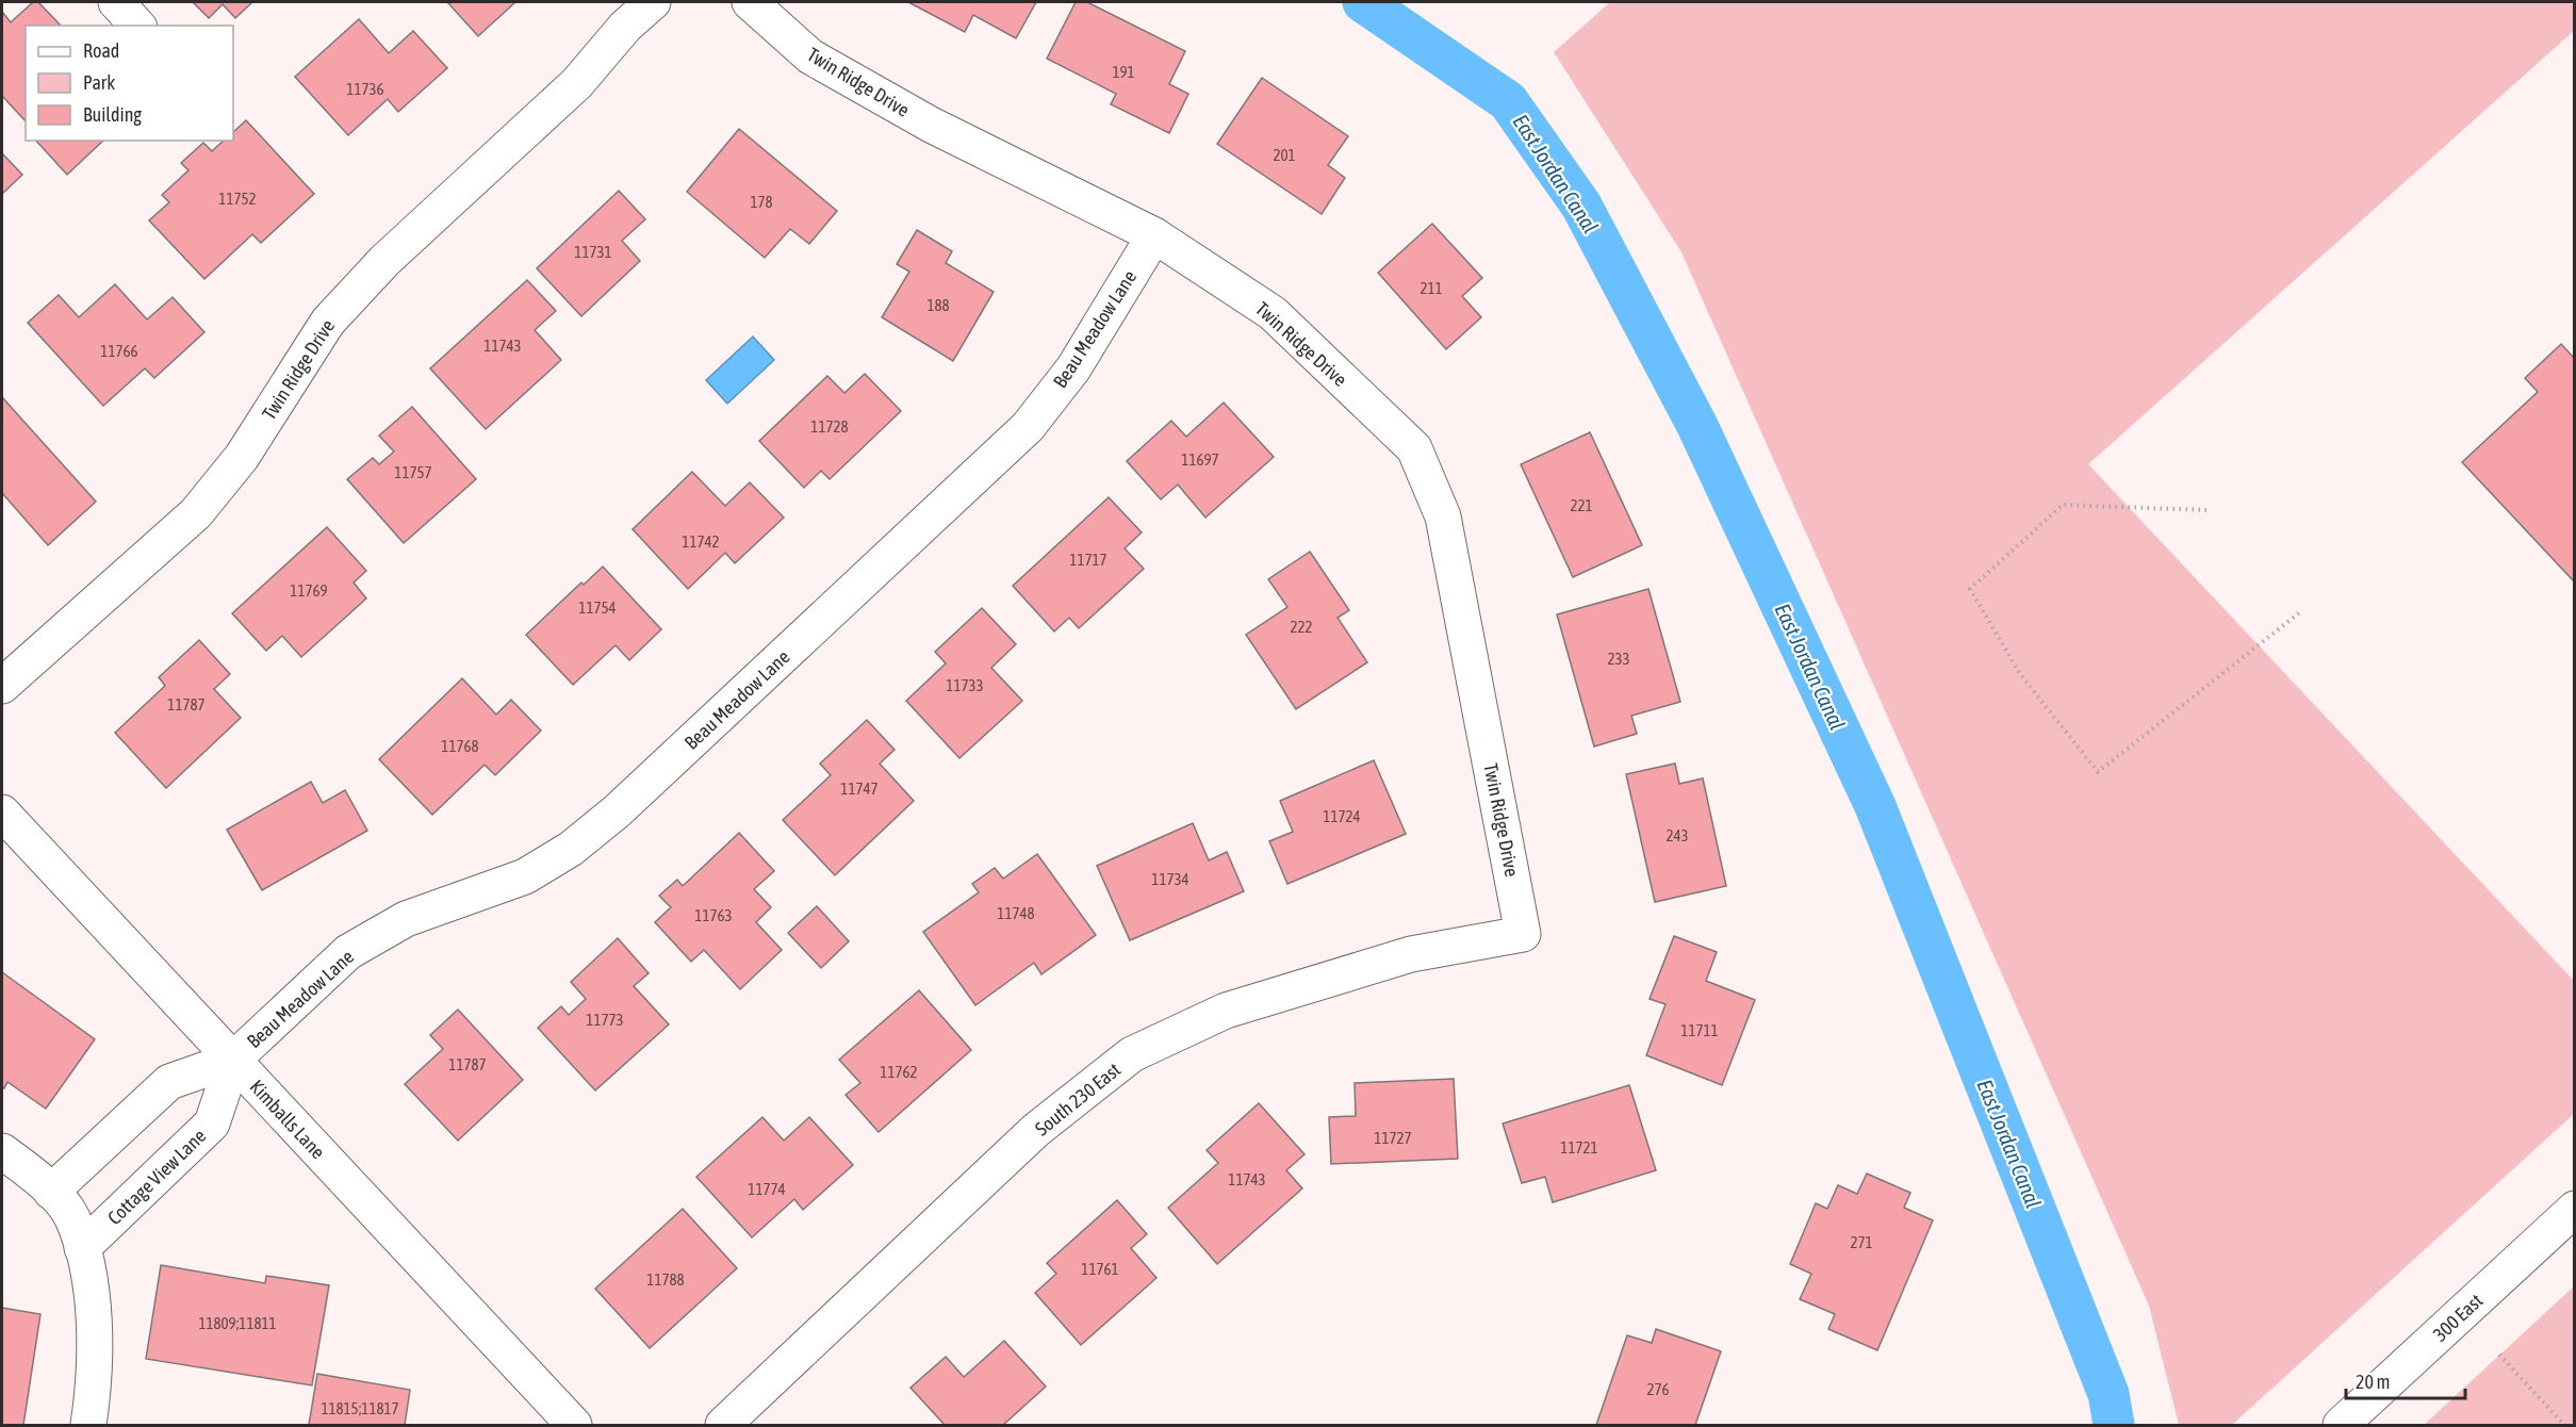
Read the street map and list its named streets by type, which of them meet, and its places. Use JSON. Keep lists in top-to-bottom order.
{
  "streets": {
    "street": [
      "Twin Ridge Drive",
      "Beau Meadow Lane",
      "South 230 East",
      "Kimballs Lane",
      "Cottage View Lane",
      "300 East"
    ]
  },
  "crossings": [
    ["Twin Ridge Drive", "Beau Meadow Lane"],
    ["Twin Ridge Drive", "South 230 East"],
    ["Beau Meadow Lane", "Kimballs Lane"],
    ["Beau Meadow Lane", "Cottage View Lane"],
    ["Kimballs Lane", "Cottage View Lane"]
  ],
  "water": ["East Jordan Canal"],
  "house_numbers": [
    "191",
    "11736",
    "201",
    "11752",
    "178",
    "11731",
    "211",
    "188",
    "11743",
    "11766",
    "11728",
    "11697",
    "11757",
    "221",
    "11742",
    "11717",
    "11769",
    "11754",
    "222",
    "233",
    "11733",
    "11787",
    "11768",
    "11747",
    "11724",
    "243",
    "11734",
    "11748",
    "11763",
    "11773",
    "11711",
    "11787",
    "11762",
    "11727",
    "11721",
    "11743",
    "11774",
    "271",
    "11761",
    "11788",
    "11809;11811",
    "276",
    "11815;11817"
  ],
  "legend": ["Road", "Park", "Building"],
  "scale_bar": "20 m"
}
